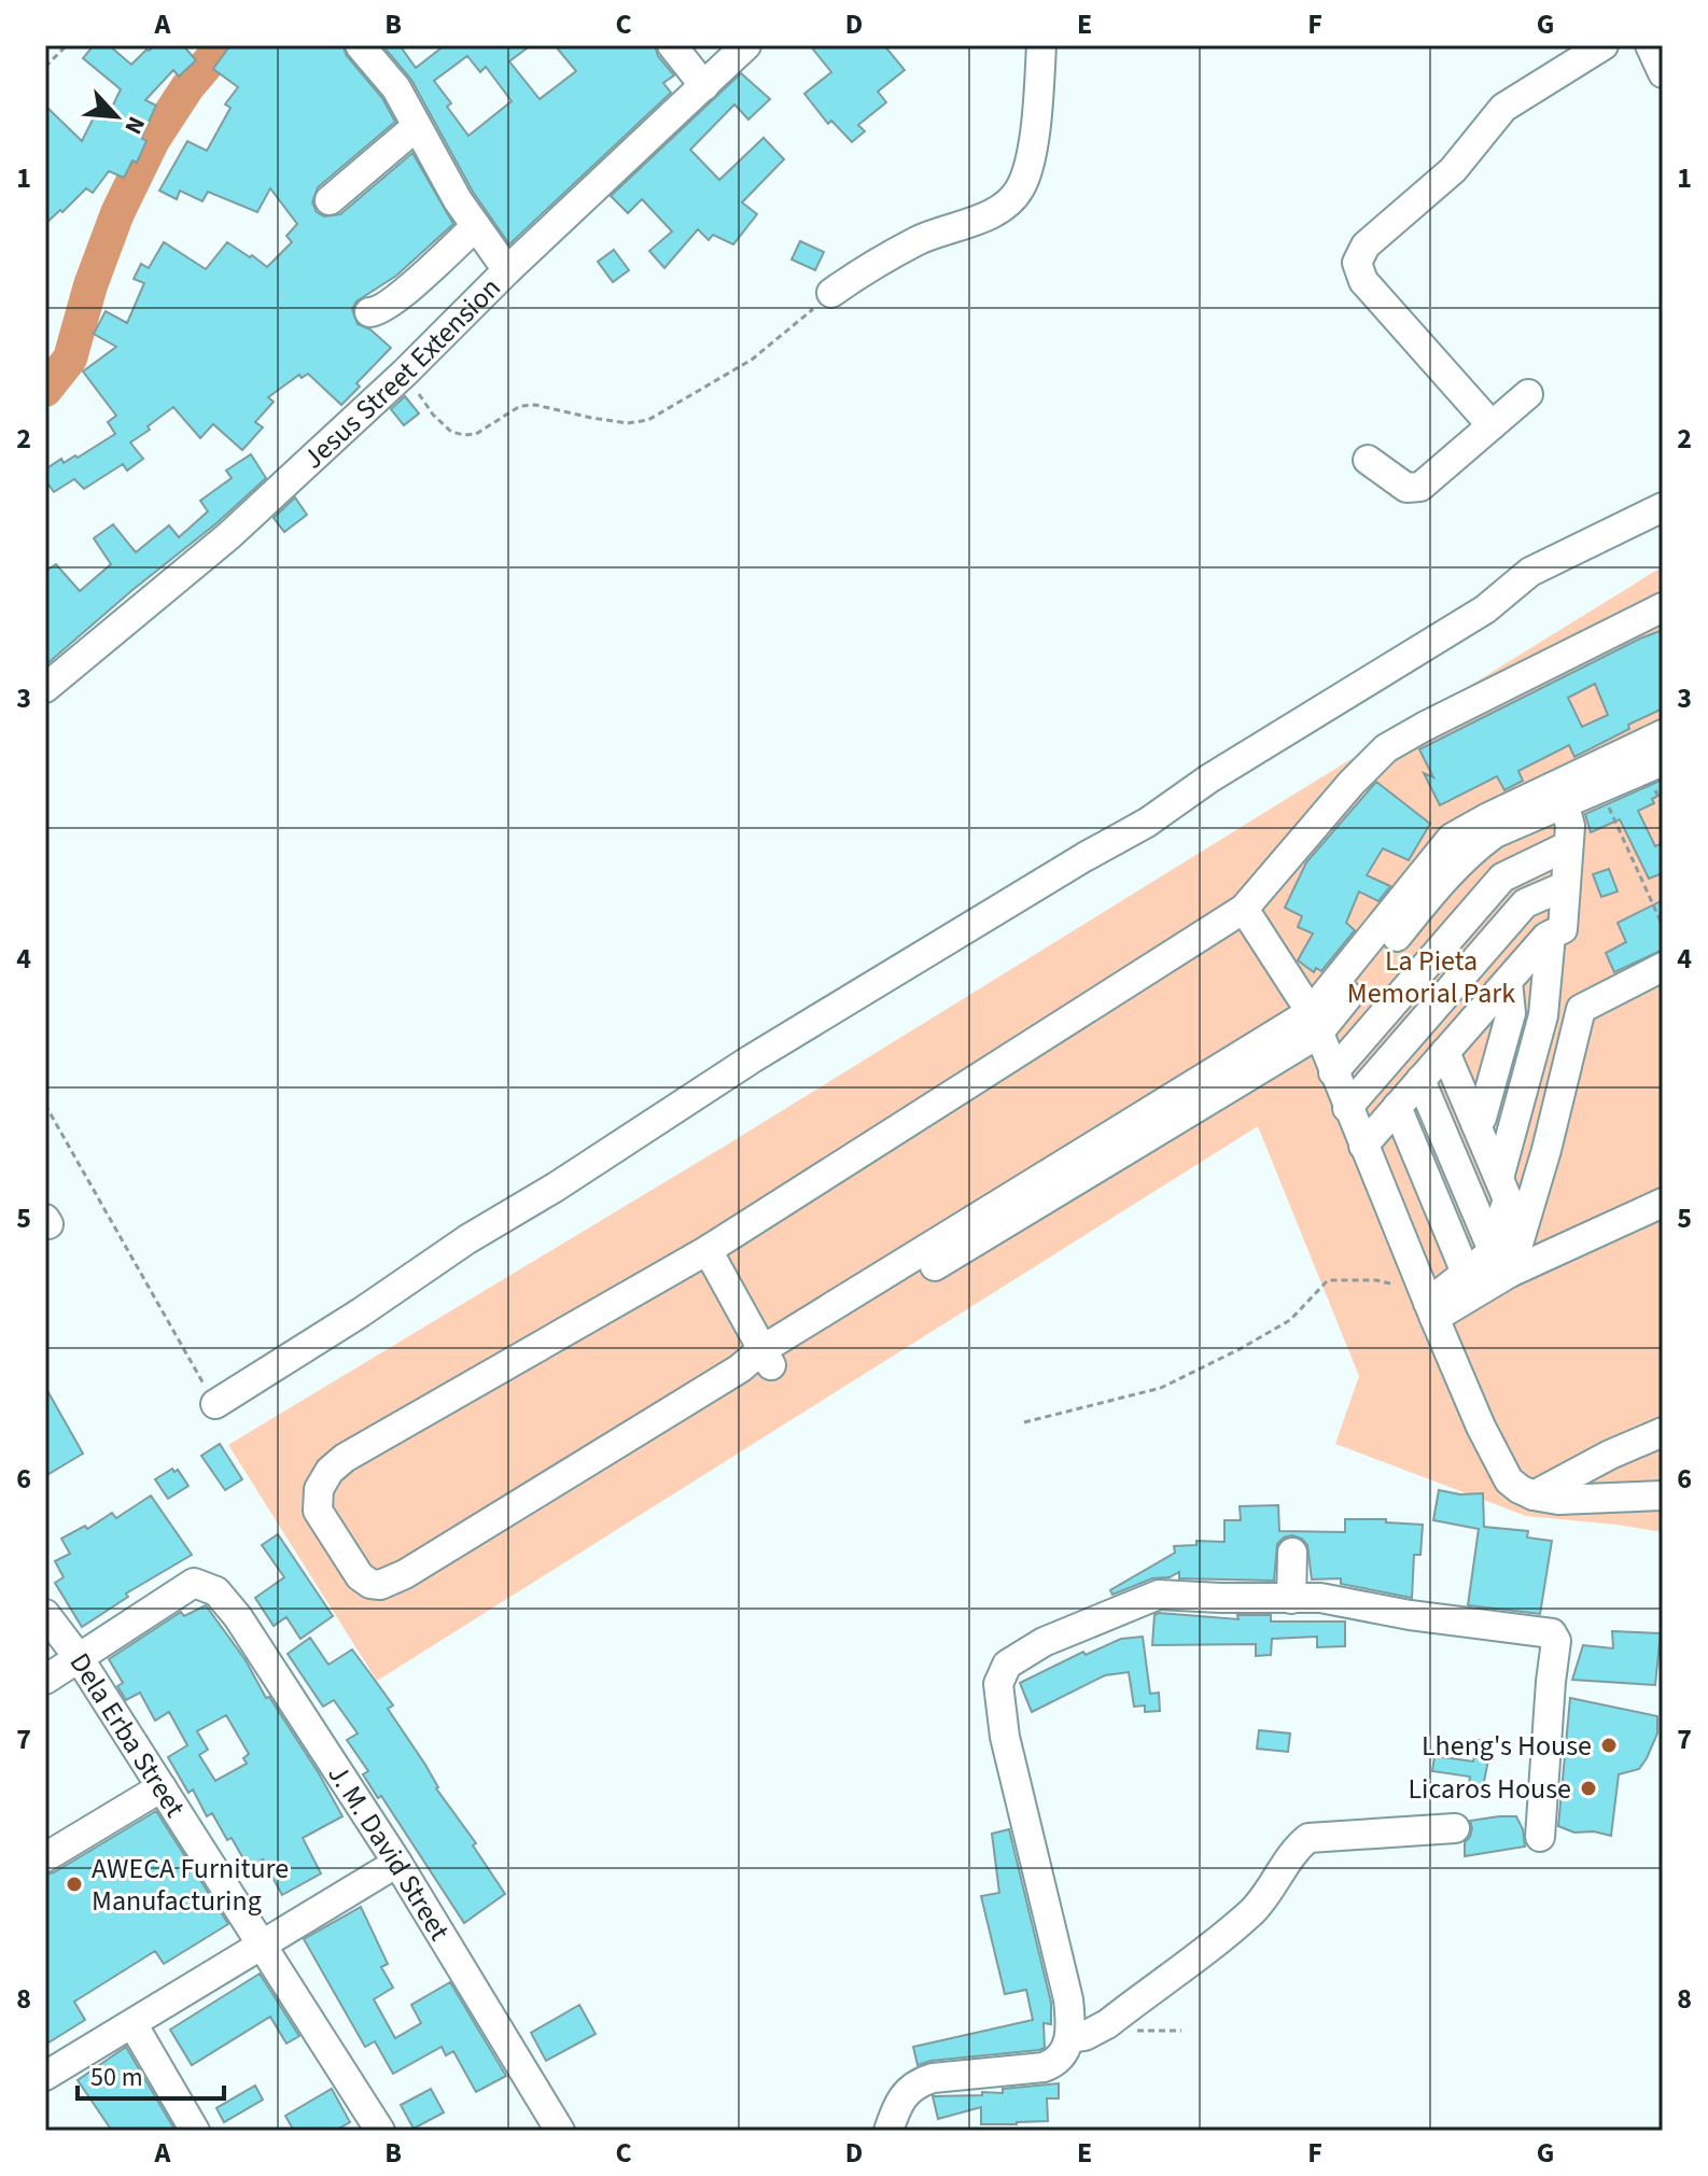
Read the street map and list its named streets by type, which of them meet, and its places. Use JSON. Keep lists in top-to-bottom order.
{
  "streets": {
    "street": ["Jesus Street Extension", "Dela Erba Street", "J. M. David Street"]
  },
  "crossings": [
    ["Dela Erba Street", "J. M. David Street"]
  ],
  "parks": ["La Pieta Memorial Park"],
  "places": ["Lheng's House", "Licaros House", "AWECA Furniture Manufacturing"],
  "scale_bar": "50 m",
  "north": "bottom right",
  "grid": {
    "columns": [
      "A",
      "B",
      "C",
      "D",
      "E",
      "F",
      "G"
    ],
    "rows": [
      "1",
      "2",
      "3",
      "4",
      "5",
      "6",
      "7",
      "8"
    ]
  }
}
